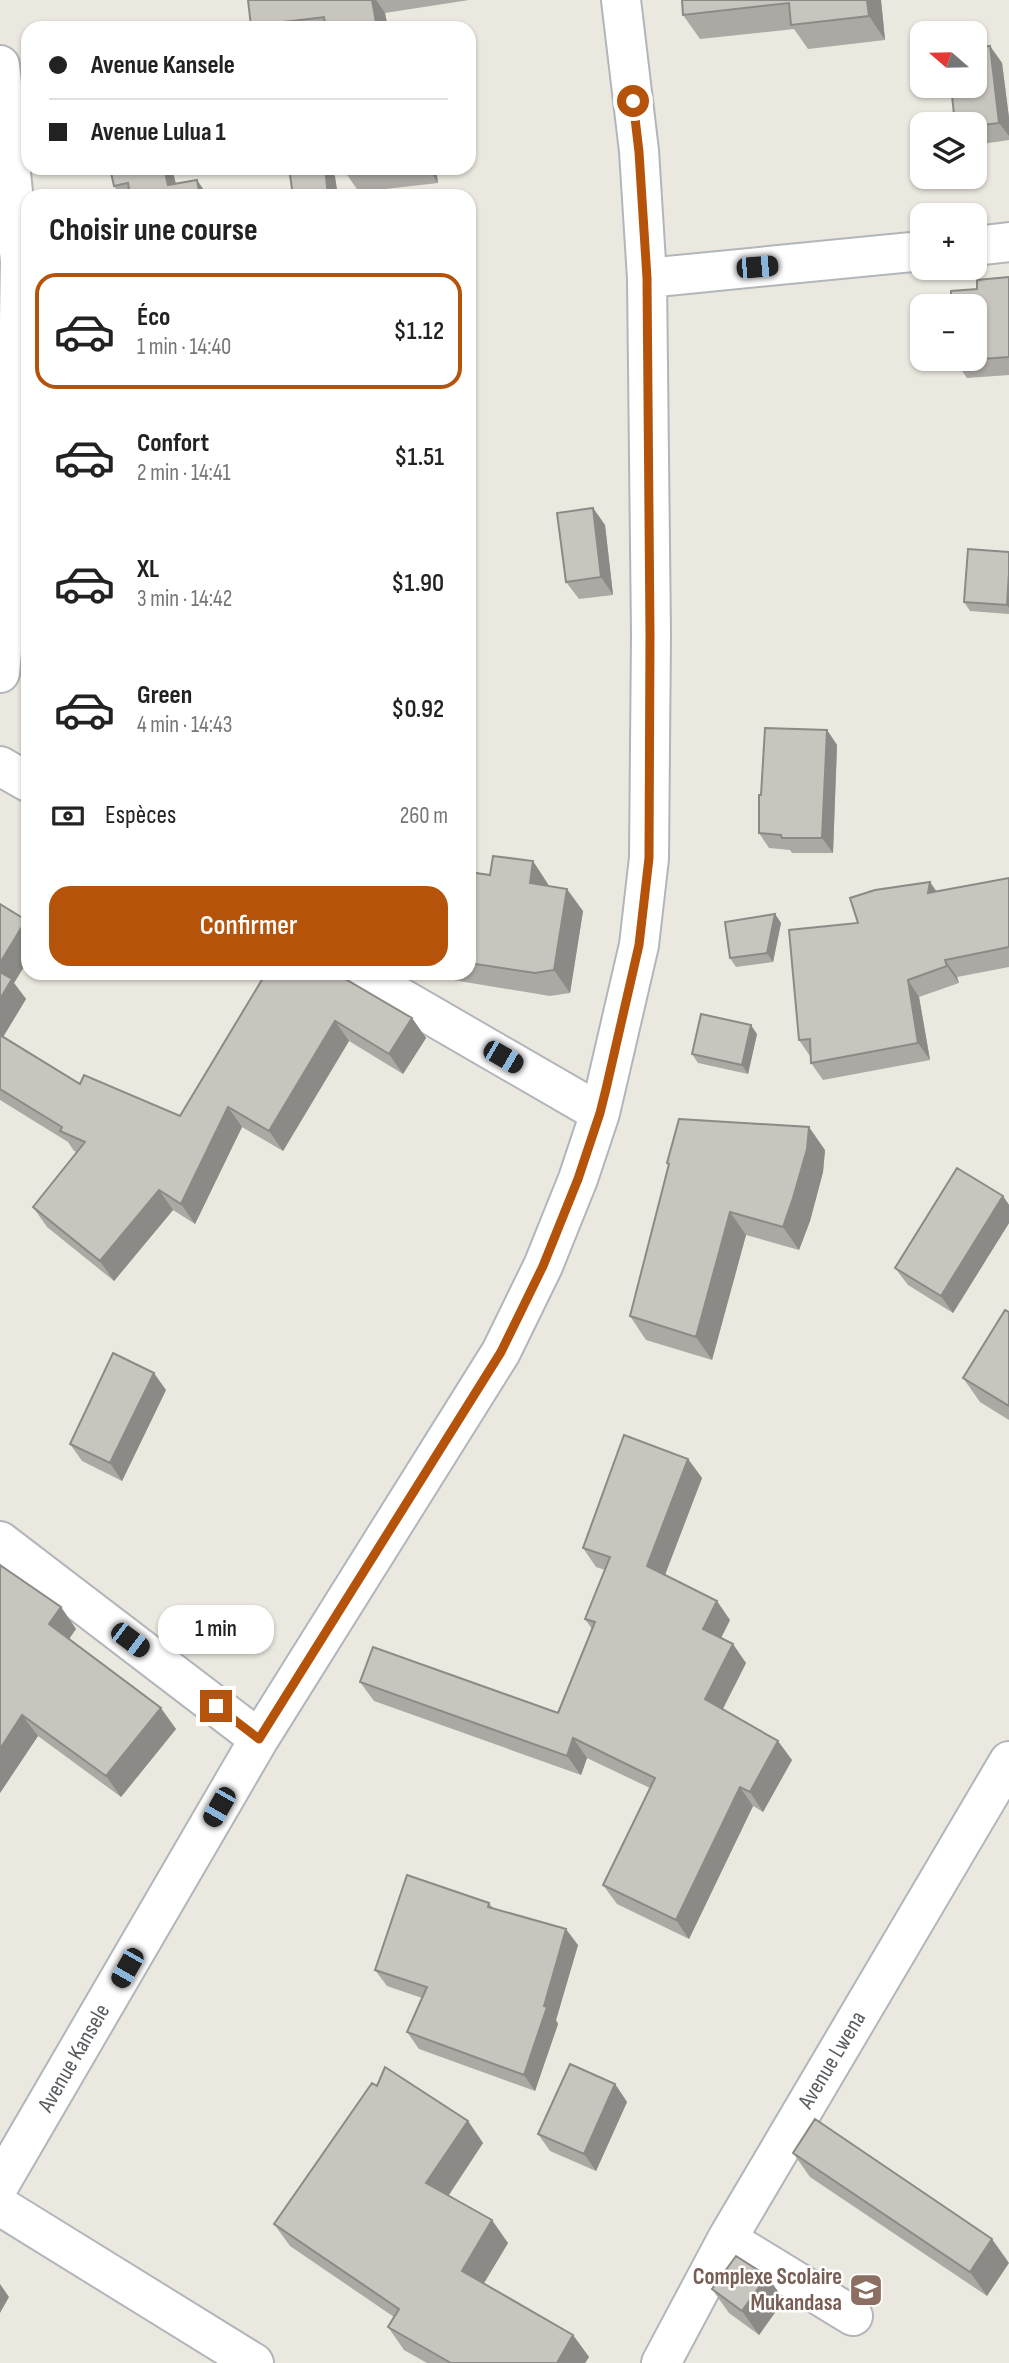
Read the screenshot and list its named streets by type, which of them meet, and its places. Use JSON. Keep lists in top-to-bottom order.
{
  "streets": {
    "street": ["Avenue Kansele", "Avenue Lwena"]
  },
  "places": {
    "school or university": ["Complexe Scolaire Mukandasa"]
  },
  "north": "left",
  "page": {
    "map_buttons": ["+", "−"],
    "banner": ["Avenue Kansele", "Avenue Lulua 1"],
    "heading": "Choisir une course",
    "list": [
      {
        "name": "Éco",
        "note": "1 min · 14:40",
        "value": "$1.12"
      },
      {
        "name": "Confort",
        "note": "2 min · 14:41",
        "value": "$1.51"
      },
      {
        "name": "XL",
        "note": "3 min · 14:42",
        "value": "$1.90"
      },
      {
        "name": "Green",
        "note": "4 min · 14:43",
        "value": "$0.92"
      }
    ],
    "pay": ["Espèces", "260 m"],
    "buttons": "Confirmer",
    "bubble": "1 min"
  }
}
